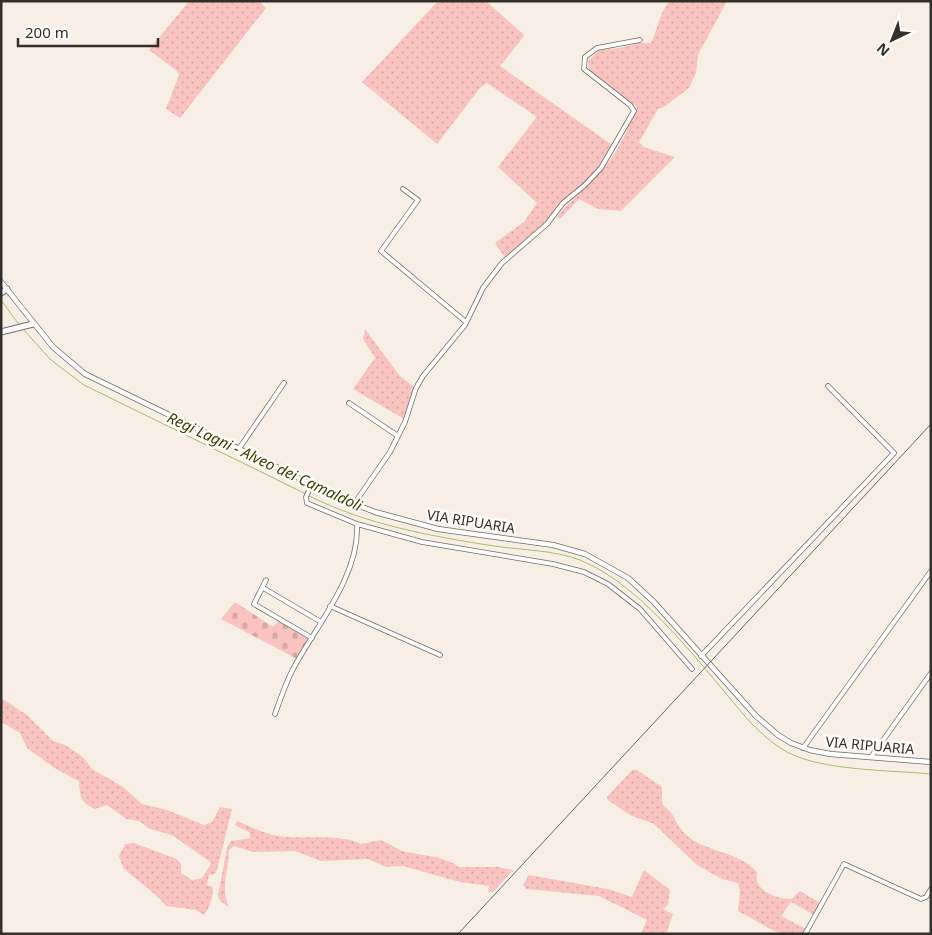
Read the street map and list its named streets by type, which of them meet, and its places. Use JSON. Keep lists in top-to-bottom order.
{
  "streets": {
    "street": ["VIA RIPUARIA"]
  },
  "water": ["Regi Lagni - Alveo dei Camaldoli"],
  "scale_bar": "200 m",
  "north": "bottom left"
}
